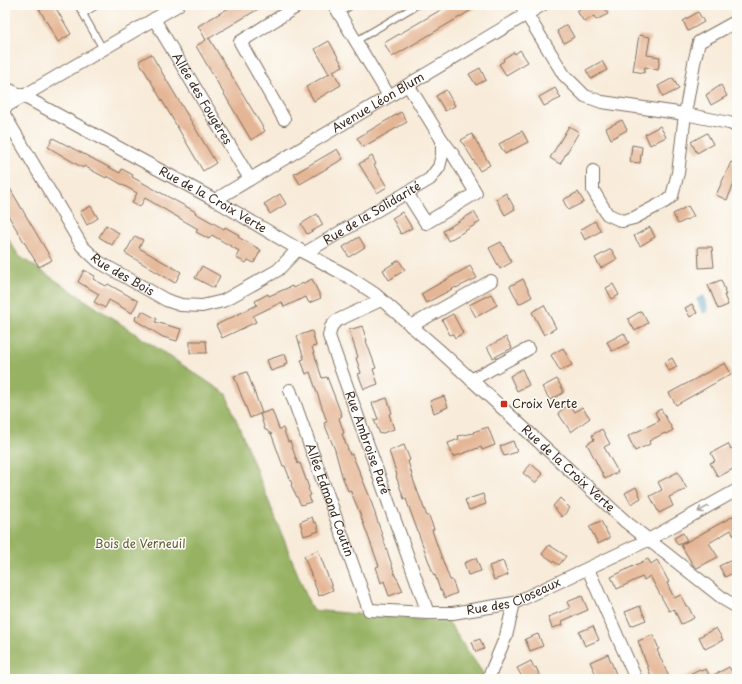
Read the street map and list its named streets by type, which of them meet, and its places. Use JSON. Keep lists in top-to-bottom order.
{
  "streets": {
    "street": [
      "Allée des Fougères",
      "Avenue Léon Blum",
      "Rue de la Croix Verte",
      "Rue de la Solidarité",
      "Rue des Bois",
      "Rue Ambroise Paré",
      "Allée Edmond Coutin",
      "Rue des Closeaux"
    ]
  },
  "crossings": [
    ["Allée des Fougères", "Avenue Léon Blum"],
    ["Avenue Léon Blum", "Rue de la Croix Verte"],
    ["Rue de la Croix Verte", "Rue de la Solidarité"],
    ["Rue de la Croix Verte", "Rue des Bois"],
    ["Rue de la Croix Verte", "Rue Ambroise Paré"],
    ["Rue de la Croix Verte", "Rue des Closeaux"],
    ["Rue de la Solidarité", "Rue des Bois"],
    ["Rue Ambroise Paré", "Rue des Closeaux"],
    ["Allée Edmond Coutin", "Rue des Closeaux"]
  ],
  "parks": ["Bois de Verneuil"],
  "places": {
    "transit": ["Croix Verte"]
  }
}
